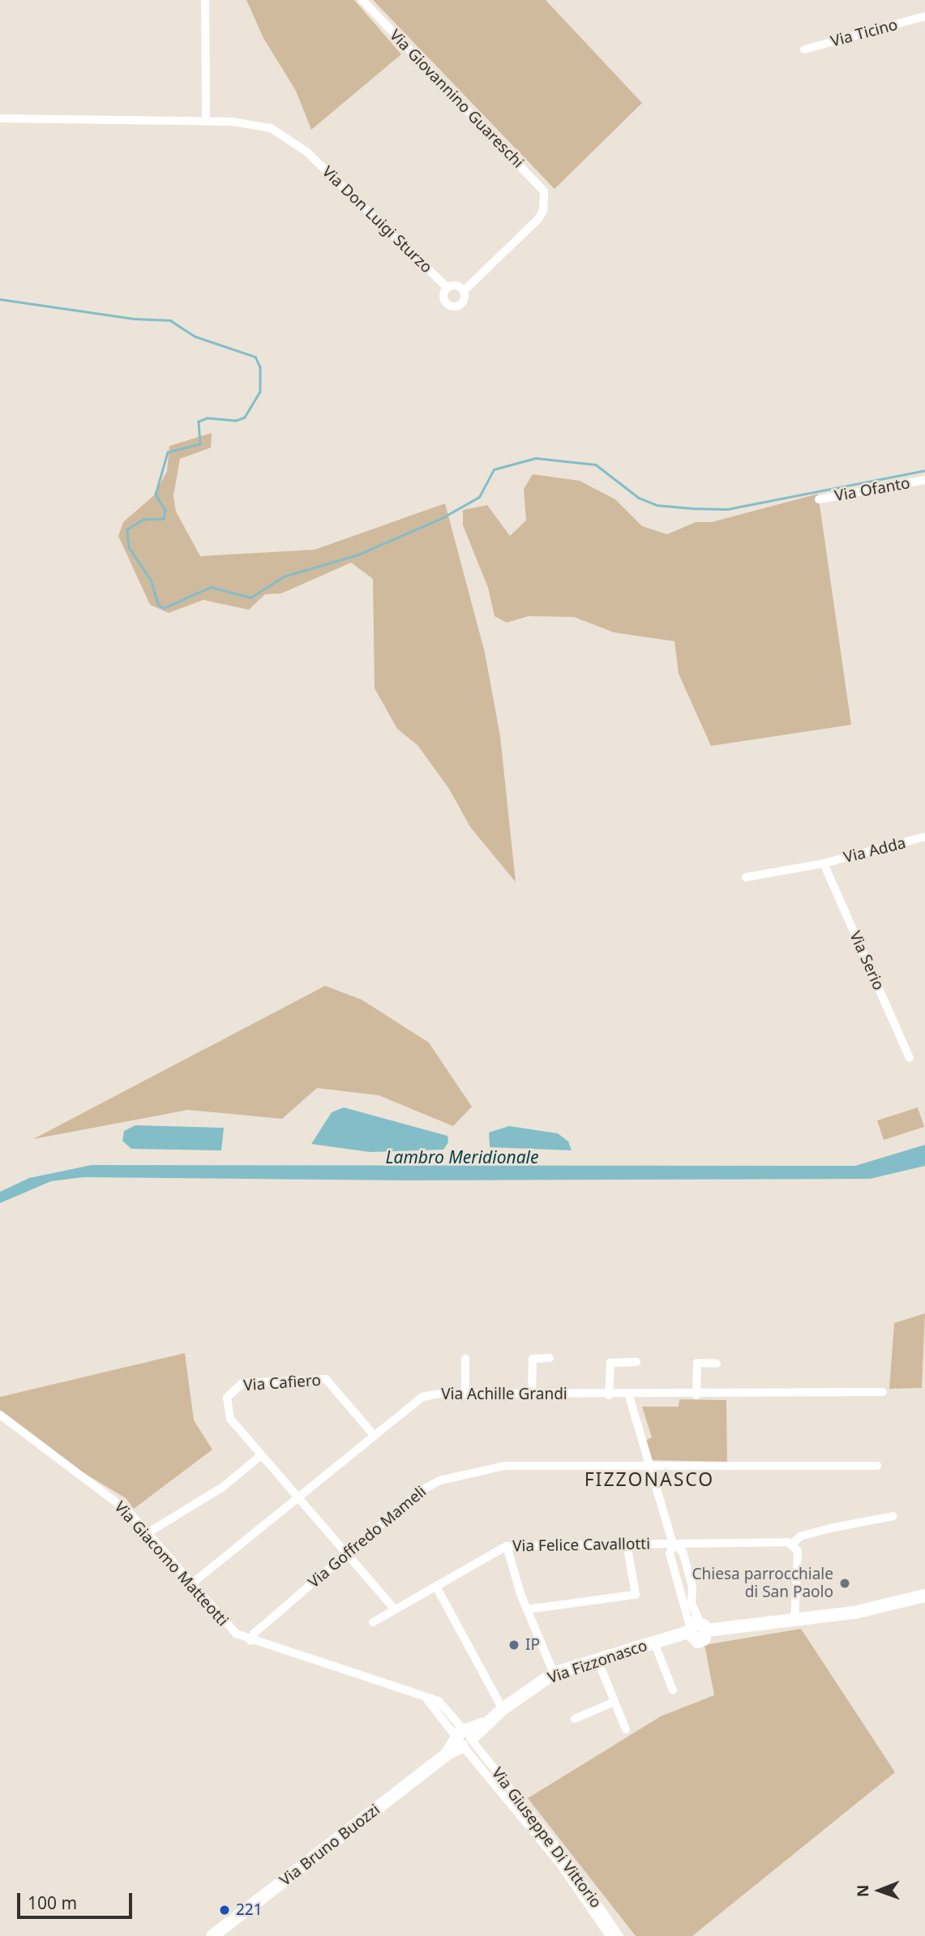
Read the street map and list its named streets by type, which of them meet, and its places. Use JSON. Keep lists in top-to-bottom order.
{
  "streets": {
    "main road": ["Via Fizzonasco", "Via Bruno Buozzi"],
    "street": [
      "Via Ticino",
      "Via Giovannino Guareschi",
      "Via Don Luigi Sturzo",
      "Via Ofanto",
      "Via Adda",
      "Via Serio",
      "Via Cafiero",
      "Via Achille Grandi",
      "Via Goffredo Mameli",
      "Via Felice Cavallotti",
      "Via Giacomo Matteotti",
      "Via Giuseppe Di Vittorio"
    ]
  },
  "crossings": [
    ["Via Giovannino Guareschi", "Via Don Luigi Sturzo"],
    ["Via Adda", "Via Serio"],
    ["Via Cafiero", "Via Achille Grandi"],
    ["Via Cafiero", "Via Goffredo Mameli"],
    ["Via Cafiero", "Via Felice Cavallotti"],
    ["Via Achille Grandi", "Via Giacomo Matteotti"],
    ["Via Goffredo Mameli", "Via Giacomo Matteotti"],
    ["Via Giacomo Matteotti", "Via Fizzonasco"],
    ["Via Giacomo Matteotti", "Via Giuseppe Di Vittorio"],
    ["Via Giacomo Matteotti", "Via Bruno Buozzi"],
    ["Via Fizzonasco", "Via Giuseppe Di Vittorio"],
    ["Via Fizzonasco", "Via Bruno Buozzi"],
    ["Via Giuseppe Di Vittorio", "Via Bruno Buozzi"]
  ],
  "districts": ["FIZZONASCO"],
  "water": ["Lambro Meridionale"],
  "places": ["Chiesa parrocchiale di San Paolo", "IP", "221"],
  "scale_bar": "100 m",
  "north": "left"
}
